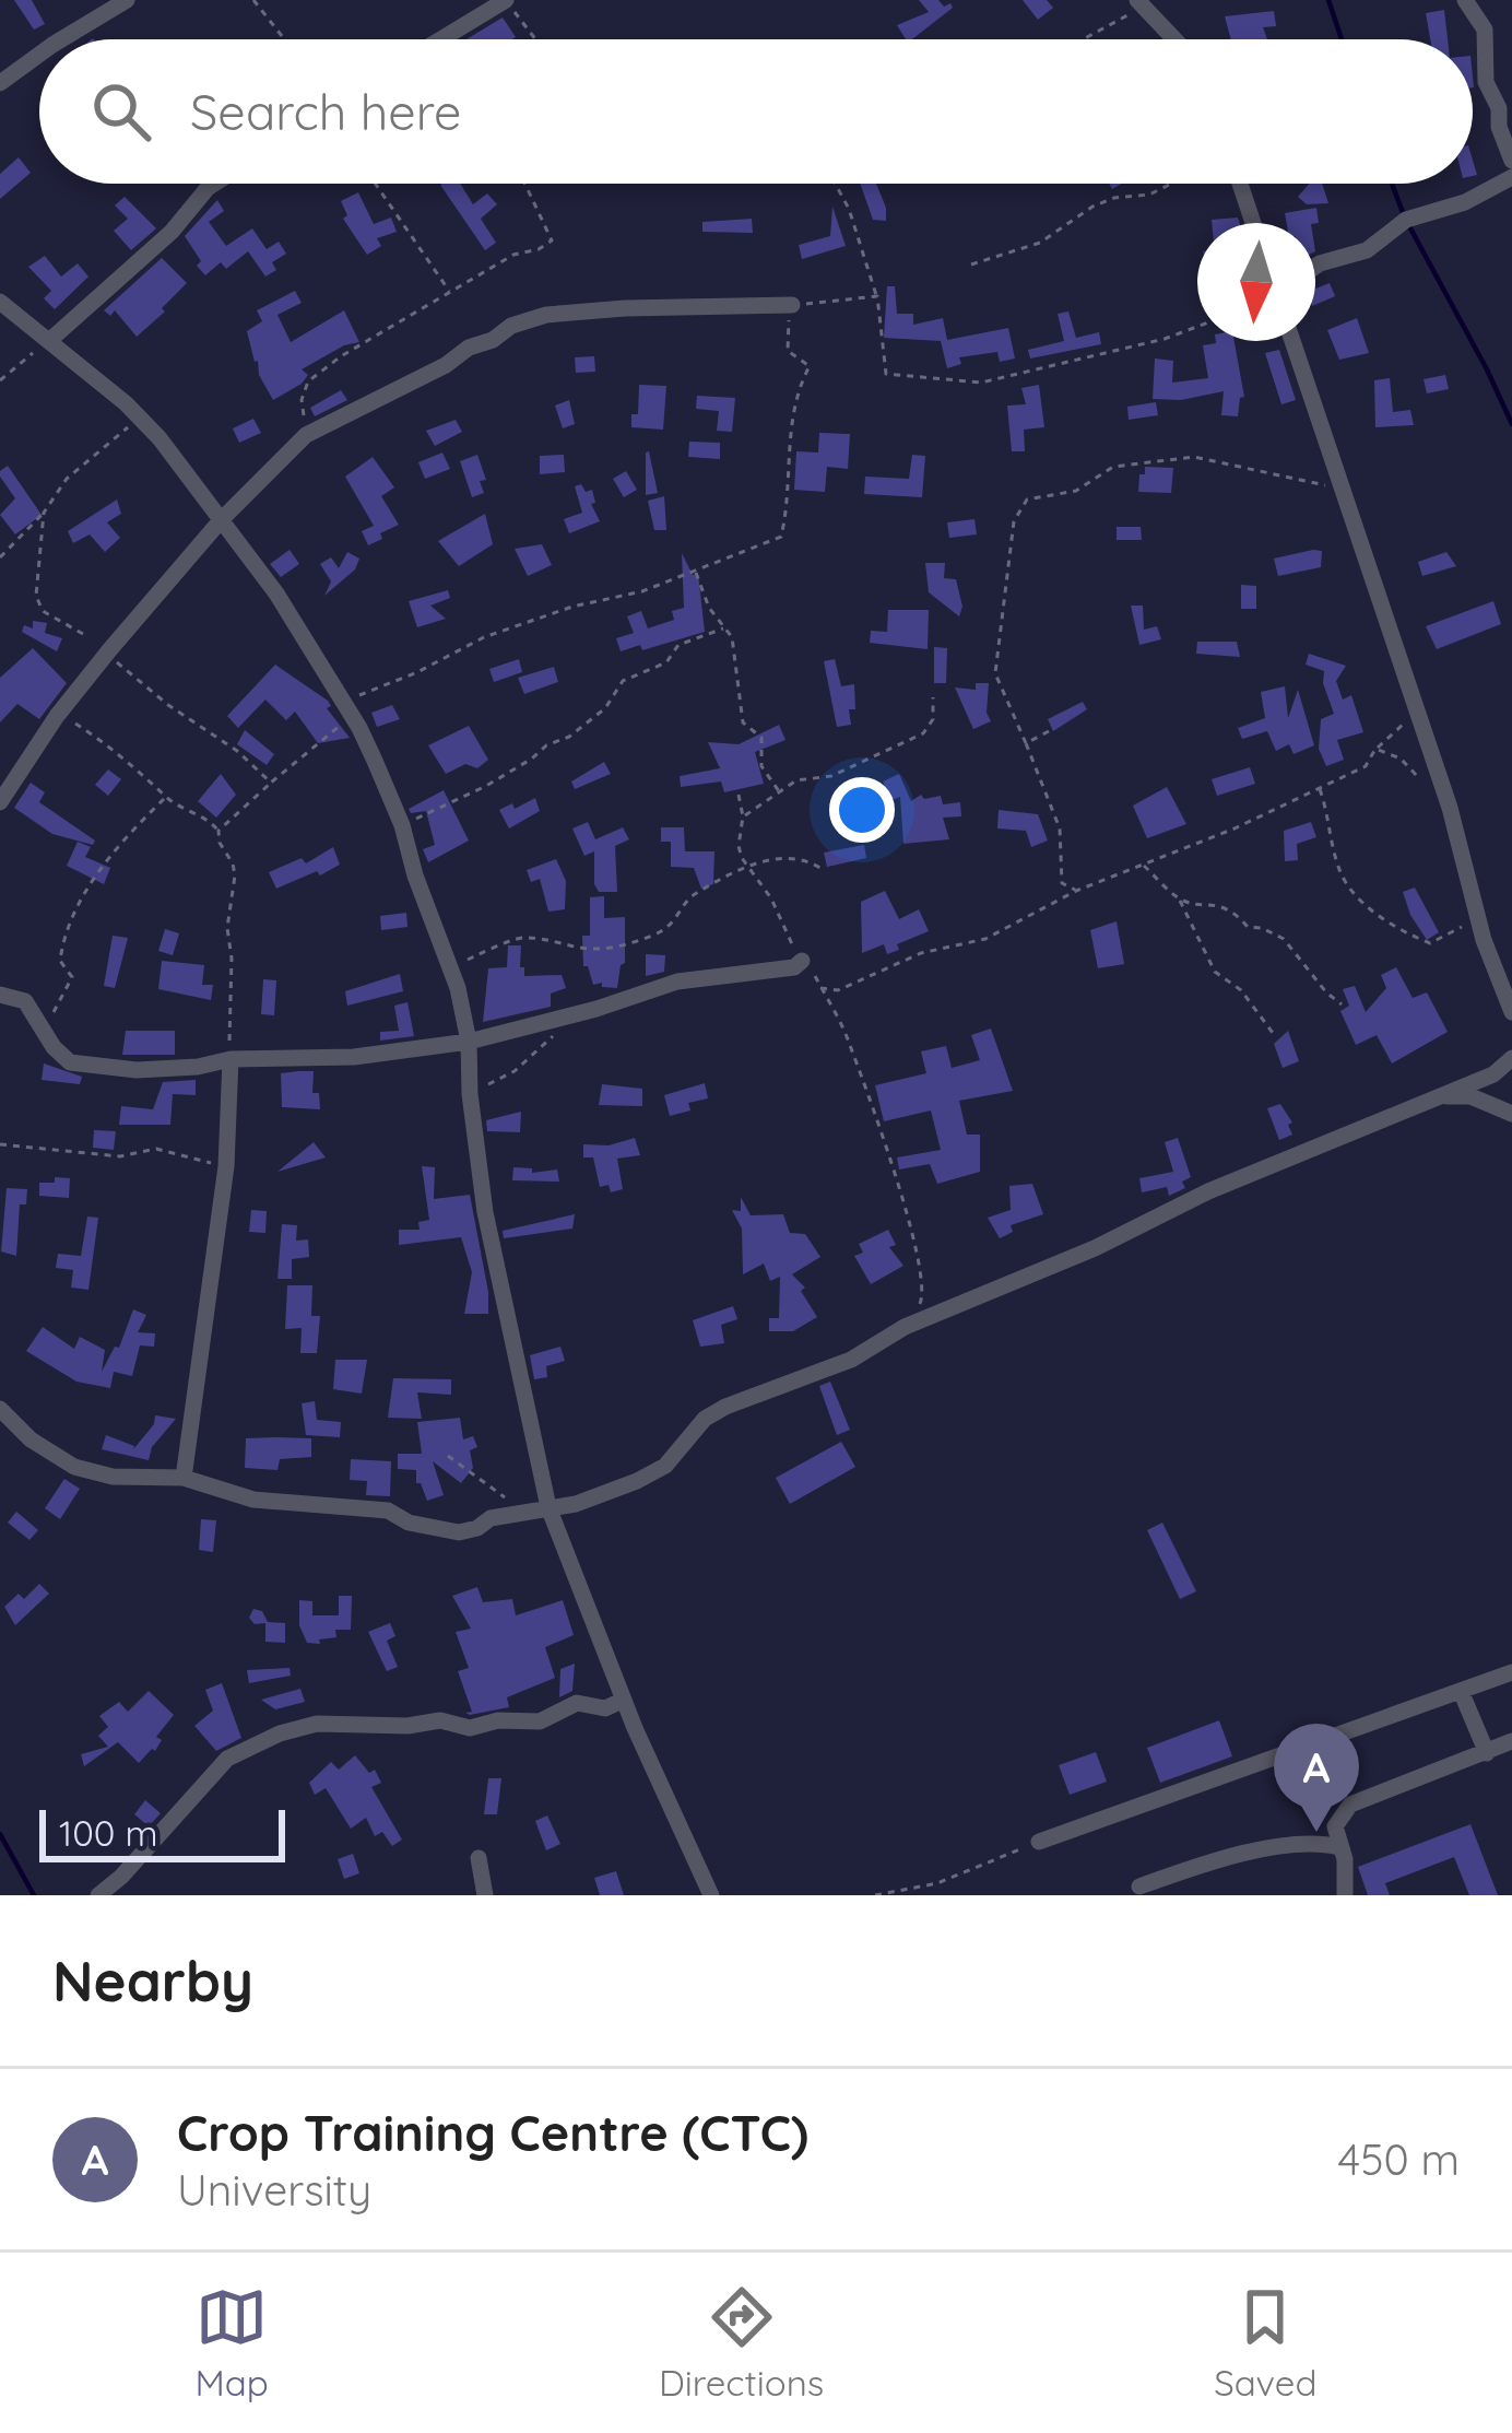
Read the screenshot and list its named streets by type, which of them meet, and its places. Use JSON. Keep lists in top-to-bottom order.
{
  "scale_bar": "100 m",
  "north": "bottom",
  "page": {
    "search": "Search here",
    "pins": "A",
    "scale": "100 m",
    "heading": "Nearby",
    "list": [
      {
        "mark": "A",
        "name": "Crop Training Centre (CTC)",
        "note": "University",
        "value": "450 m"
      }
    ],
    "nav": ["Map", "Directions", "Saved"]
  }
}
